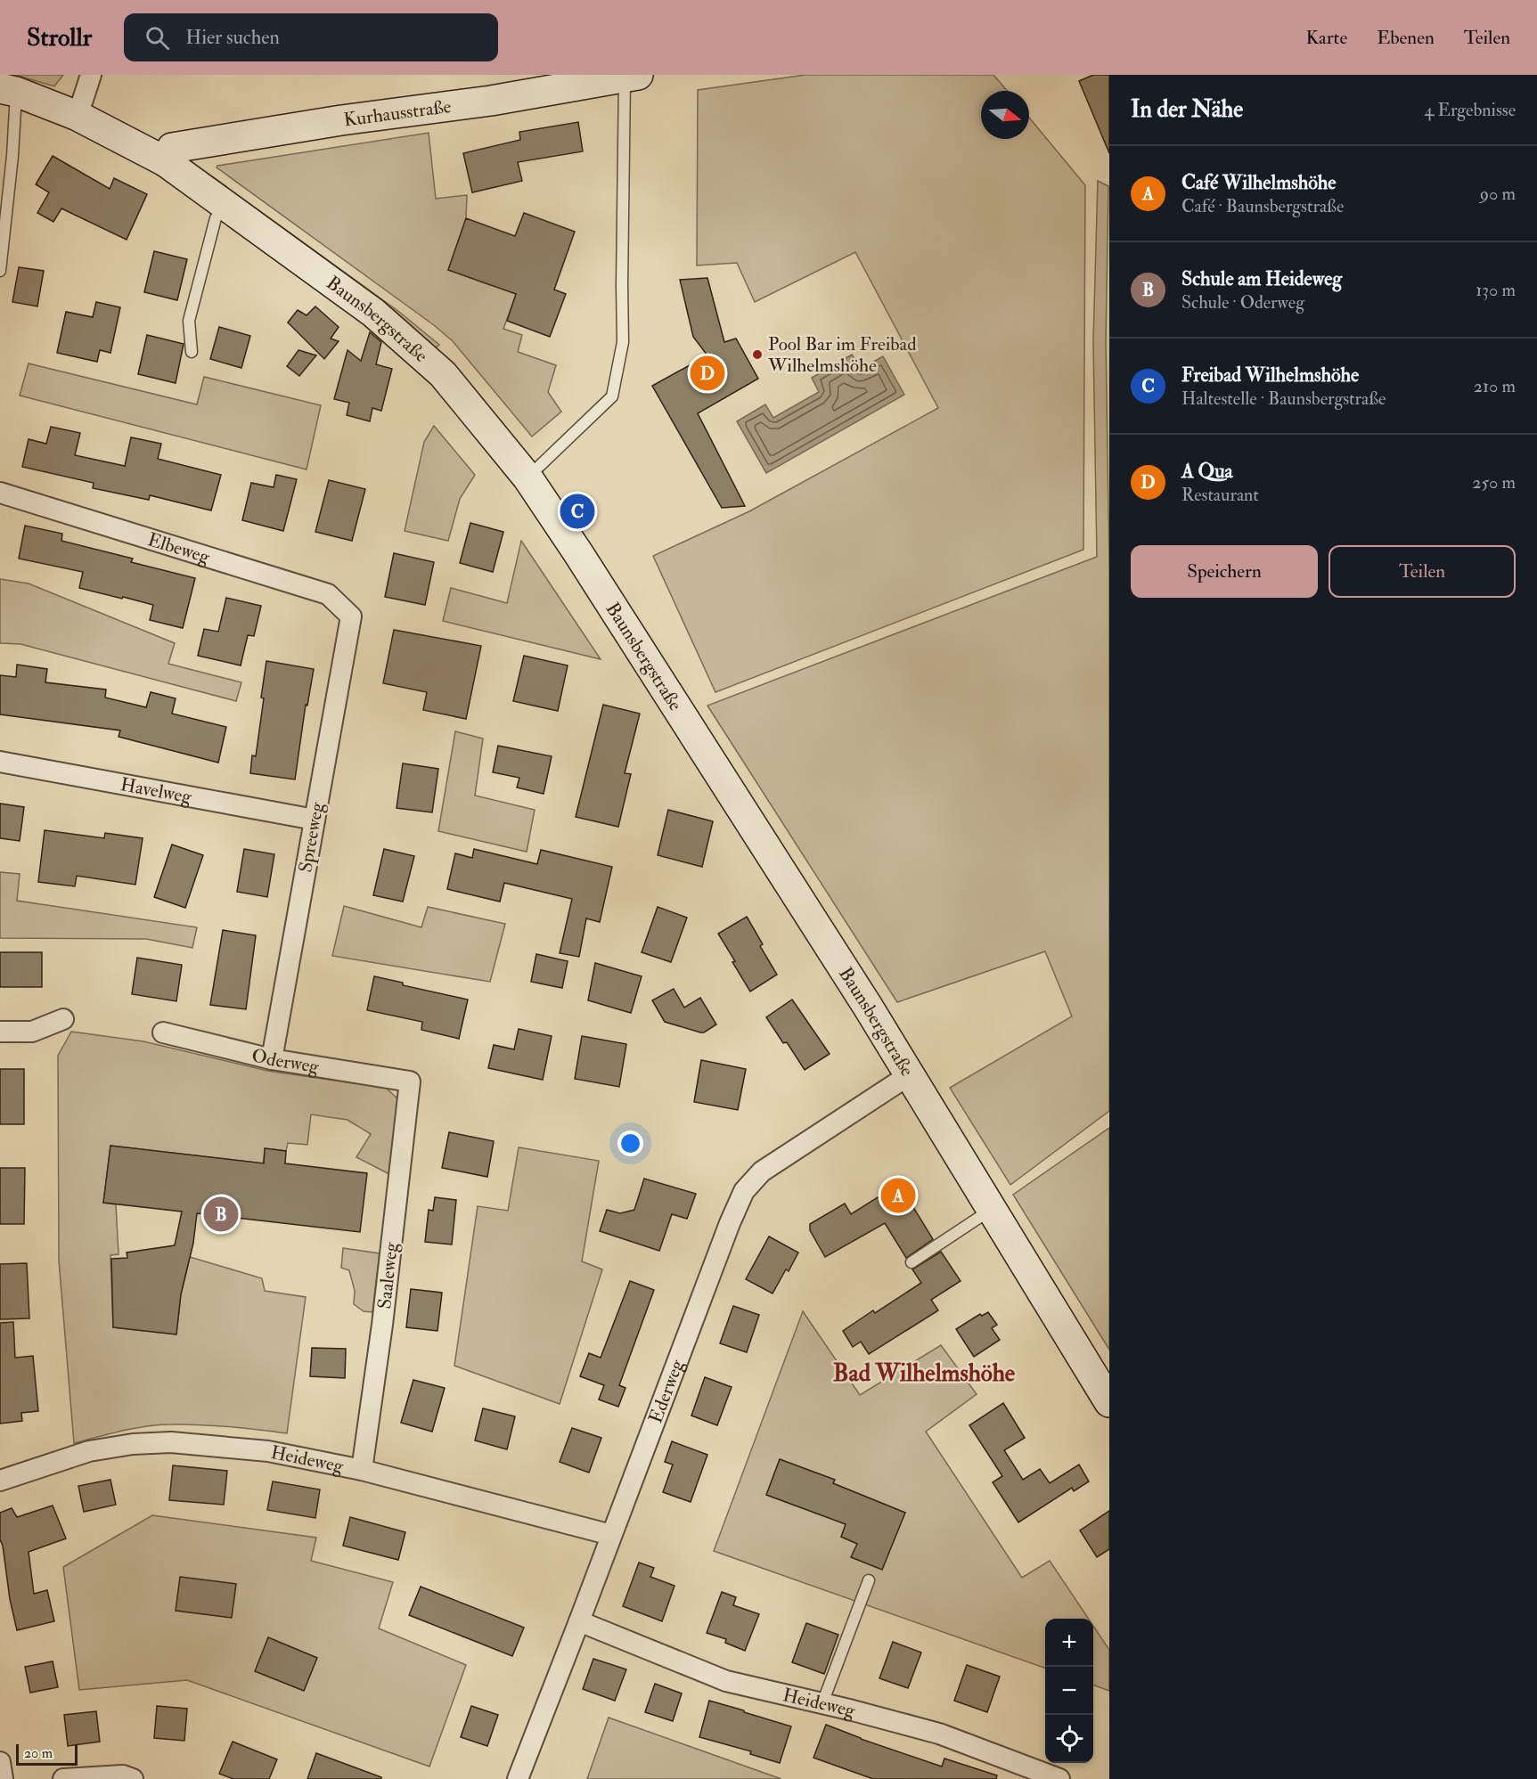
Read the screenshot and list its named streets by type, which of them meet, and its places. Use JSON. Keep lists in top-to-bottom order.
{
  "streets": {
    "main road": ["Kurhausstraße", "Baunsbergstraße"],
    "street": [
      "Elbeweg",
      "Havelweg",
      "Spreeweg",
      "Oderweg",
      "Saaleweg",
      "Ederweg",
      "Heideweg"
    ]
  },
  "crossings": [
    ["Kurhausstraße", "Baunsbergstraße"],
    ["Baunsbergstraße", "Ederweg"],
    ["Elbeweg", "Spreeweg"],
    ["Havelweg", "Spreeweg"],
    ["Spreeweg", "Oderweg"],
    ["Oderweg", "Saaleweg"],
    ["Saaleweg", "Heideweg"],
    ["Ederweg", "Heideweg"]
  ],
  "districts": ["Bad Wilhelmshöhe"],
  "places": ["Pool Bar im Freibad Wilhelmshöhe"],
  "scale_bar": "20 m",
  "north": "right",
  "page": {
    "header": "Strollr",
    "search": "Hier suchen",
    "nav": ["Karte", "Ebenen", "Teilen"],
    "heading": ["In der Nähe", "4 Ergebnisse"],
    "list": [
      {
        "mark": "A",
        "name": "Café Wilhelmshöhe",
        "note": "Café · Baunsbergstraße",
        "value": "90 m"
      },
      {
        "mark": "B",
        "name": "Schule am Heideweg",
        "note": "Schule · Oderweg",
        "value": "130 m"
      },
      {
        "mark": "C",
        "name": "Freibad Wilhelmshöhe",
        "note": "Haltestelle · Baunsbergstraße",
        "value": "210 m"
      },
      {
        "mark": "D",
        "name": "A Qua",
        "note": "Restaurant",
        "value": "250 m"
      }
    ],
    "pins": [
      "D",
      "C",
      "A",
      "B"
    ],
    "buttons": ["Speichern", "Teilen"],
    "map_buttons": ["+", "−"],
    "scale": "20 m"
  }
}
